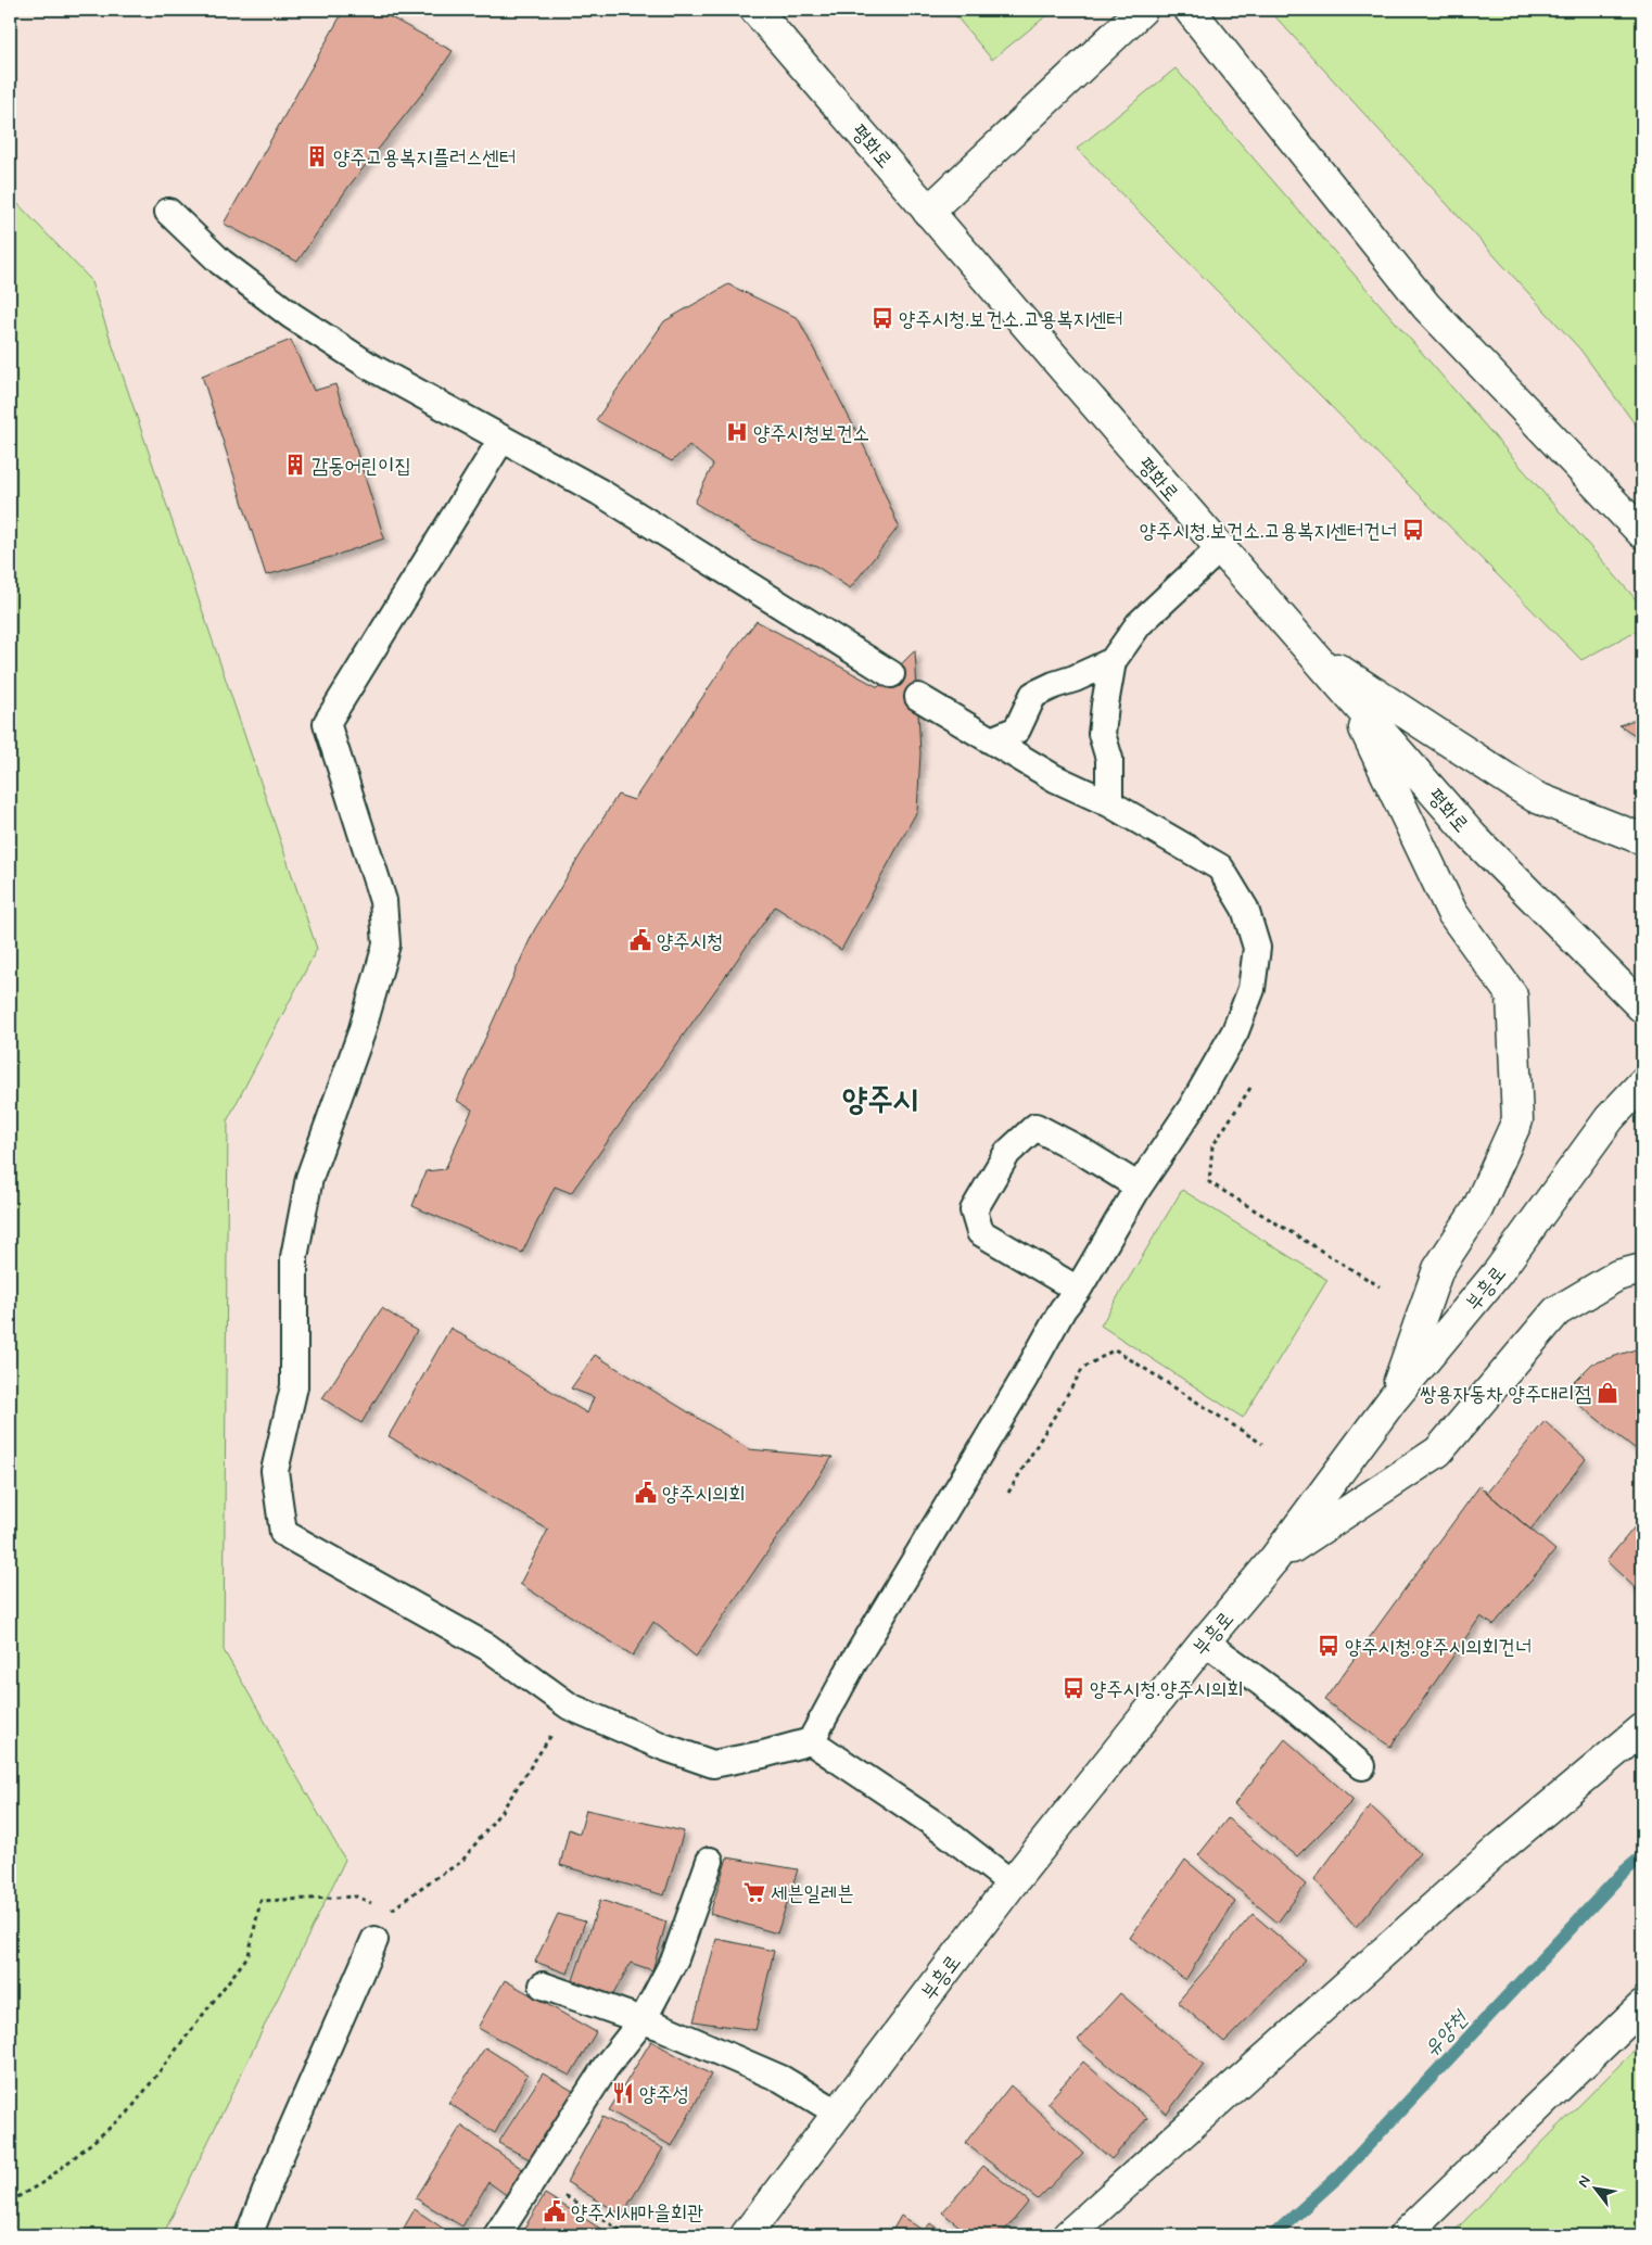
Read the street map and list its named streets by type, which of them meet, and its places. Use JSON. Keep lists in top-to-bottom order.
{
  "streets": {
    "main road": ["평화로", "부흥로"]
  },
  "districts": ["양주시"],
  "water": ["유양천"],
  "places": {
    "building": ["양주고용복지플러스센터", "감동어린이집"],
    "bus stop": [
      "양주시청.보건소.고용복지센터",
      "양주시청.보건소.고용복지센터건너",
      "양주시청.양주시의회건너",
      "양주시청.양주시의회"
    ],
    "hospital": ["양주시청보건소"],
    "public building": ["양주시청", "양주시의회", "양주시새마을회관"],
    "shop": ["쌍용자동차 양주대리점"],
    "supermarket": ["세븐일레븐"],
    "restaurant": ["양주성"]
  },
  "north": "top left"
}
